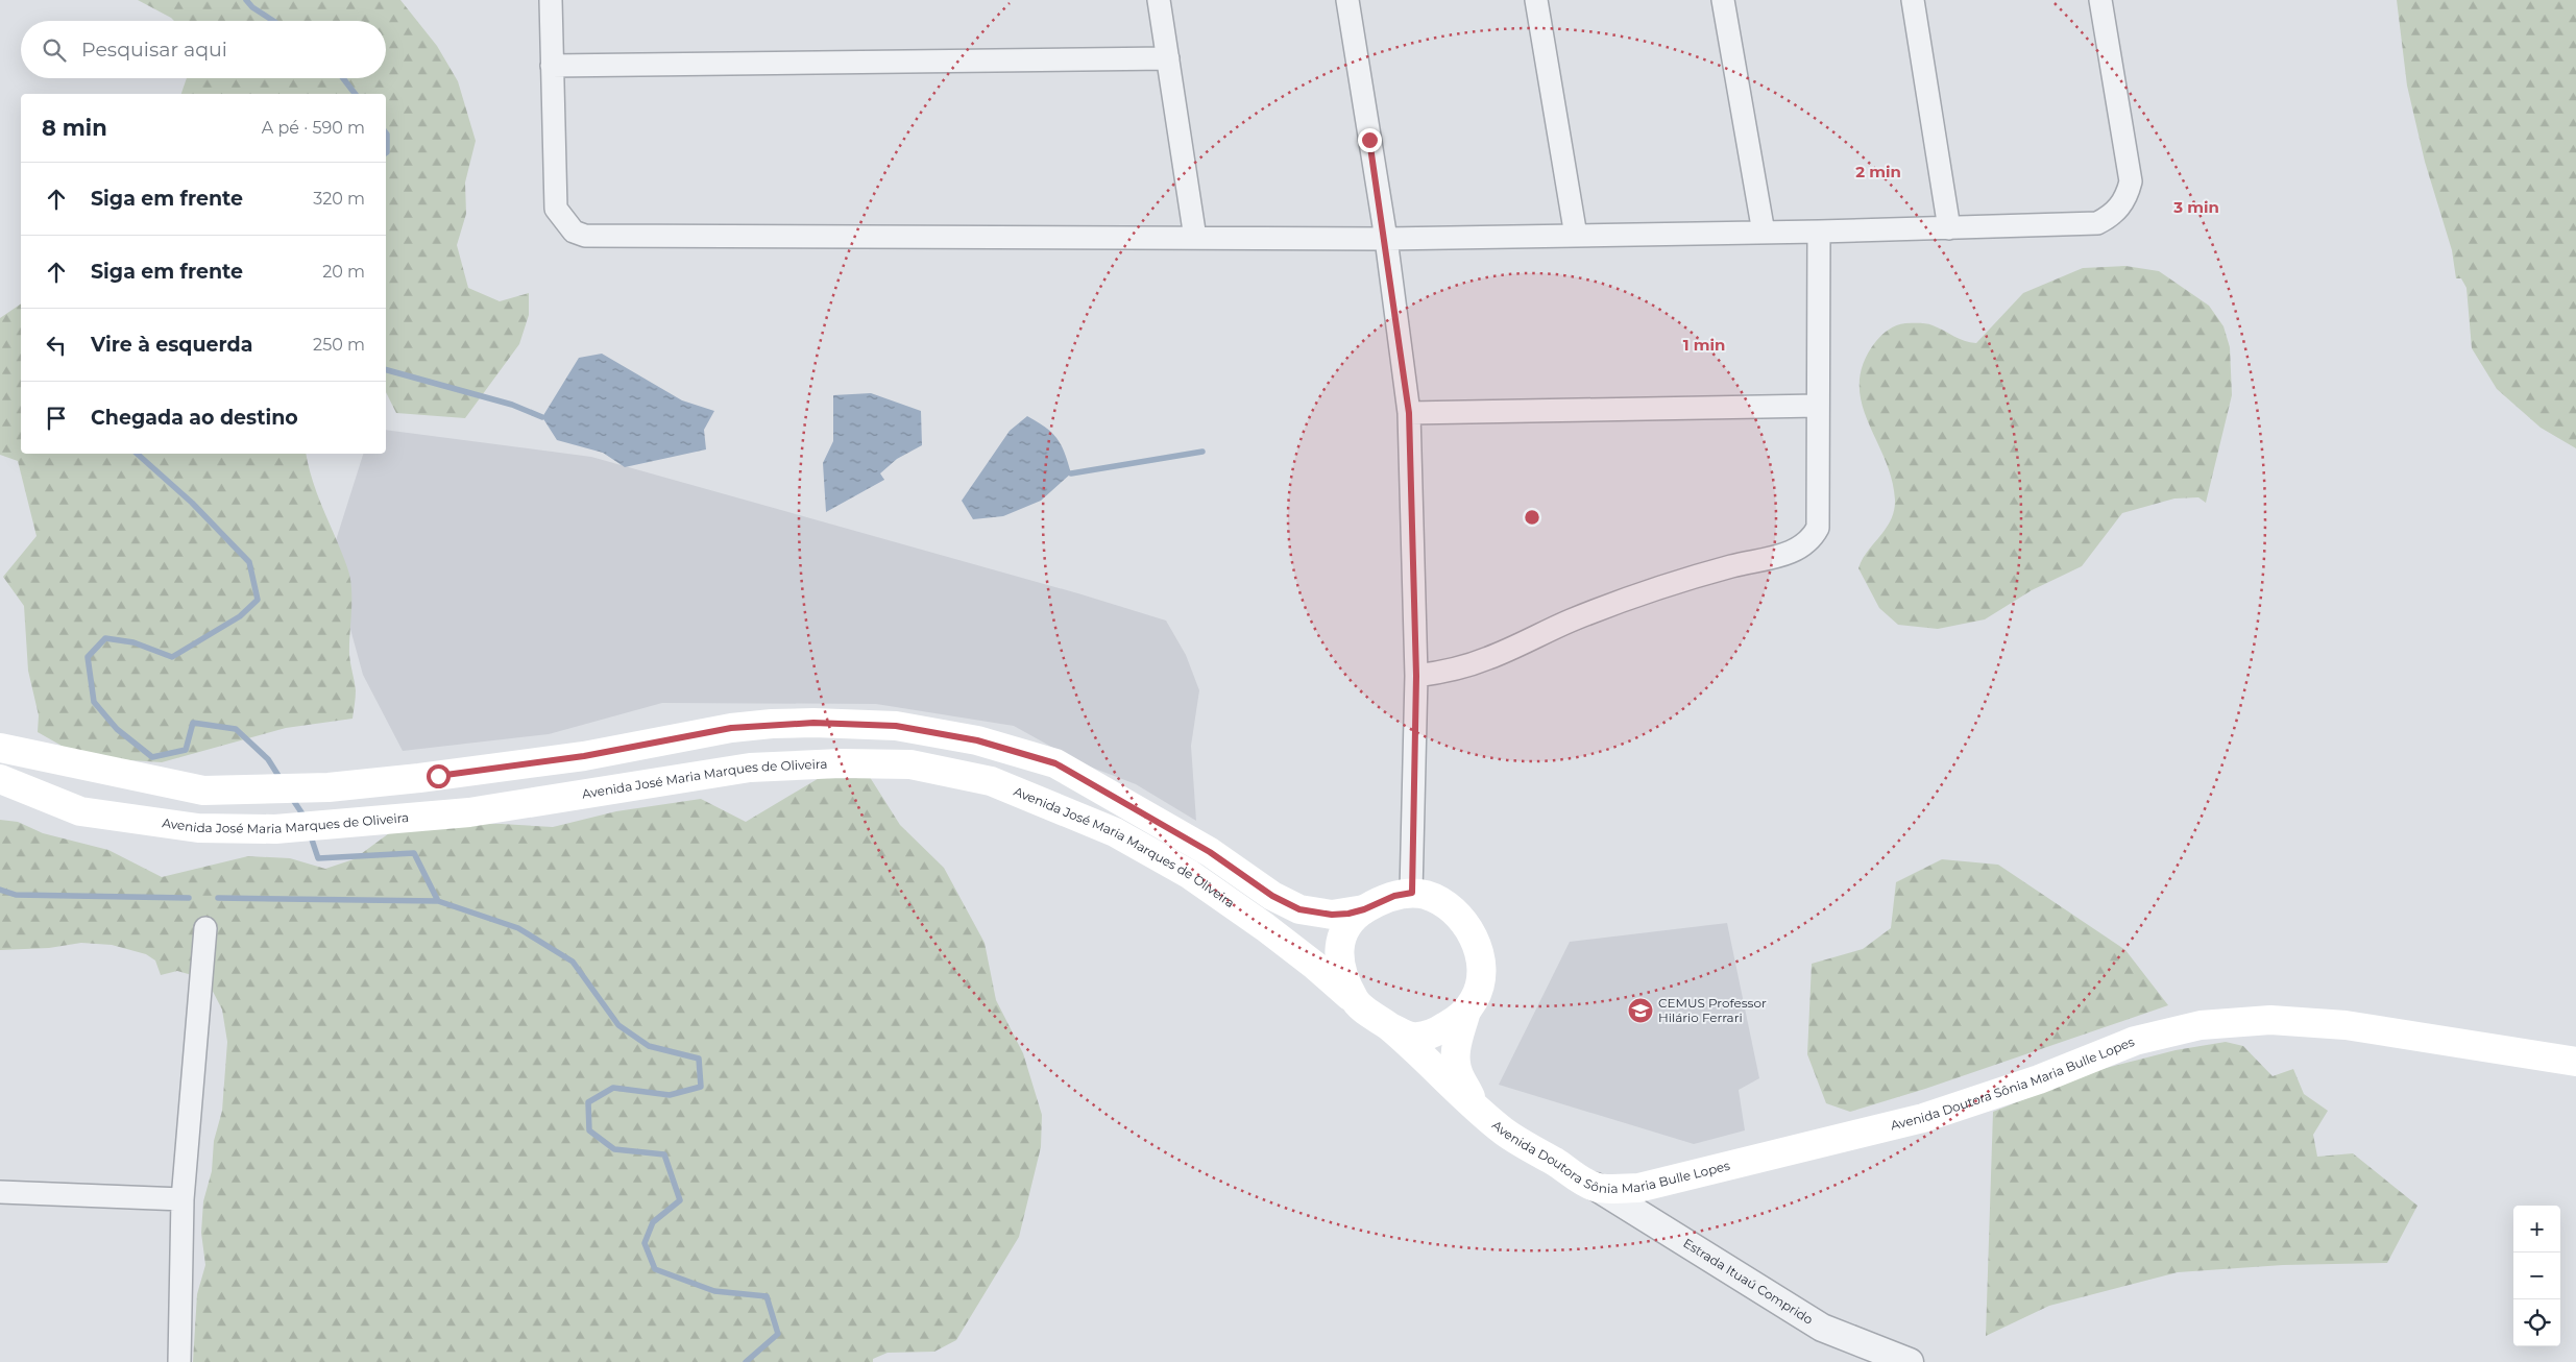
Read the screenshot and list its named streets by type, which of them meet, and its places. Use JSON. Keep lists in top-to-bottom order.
{
  "streets": {
    "main road": ["Avenida José Maria Marques de Oliveira", "Avenida Doutora Sônia Maria Bulle Lopes"],
    "street": ["Estrada Ituaú Comprido"]
  },
  "crossings": [
    ["Avenida José Maria Marques de Oliveira", "Avenida Doutora Sônia Maria Bulle Lopes"],
    ["Avenida Doutora Sônia Maria Bulle Lopes", "Estrada Ituaú Comprido"]
  ],
  "places": {
    "school or university": ["CEMUS Professor Hilário Ferrari"]
  },
  "page": {
    "search": "Pesquisar aqui",
    "heading": ["8 min", "A pé · 590 m"],
    "list": [
      ["Siga em frente", "320 m"],
      ["Siga em frente", "20 m"],
      ["Vire à esquerda", "250 m"],
      "Chegada ao destino"
    ],
    "map_buttons": ["+", "−"]
  },
  "rings": ["2 min", "3 min", "1 min"]
}
